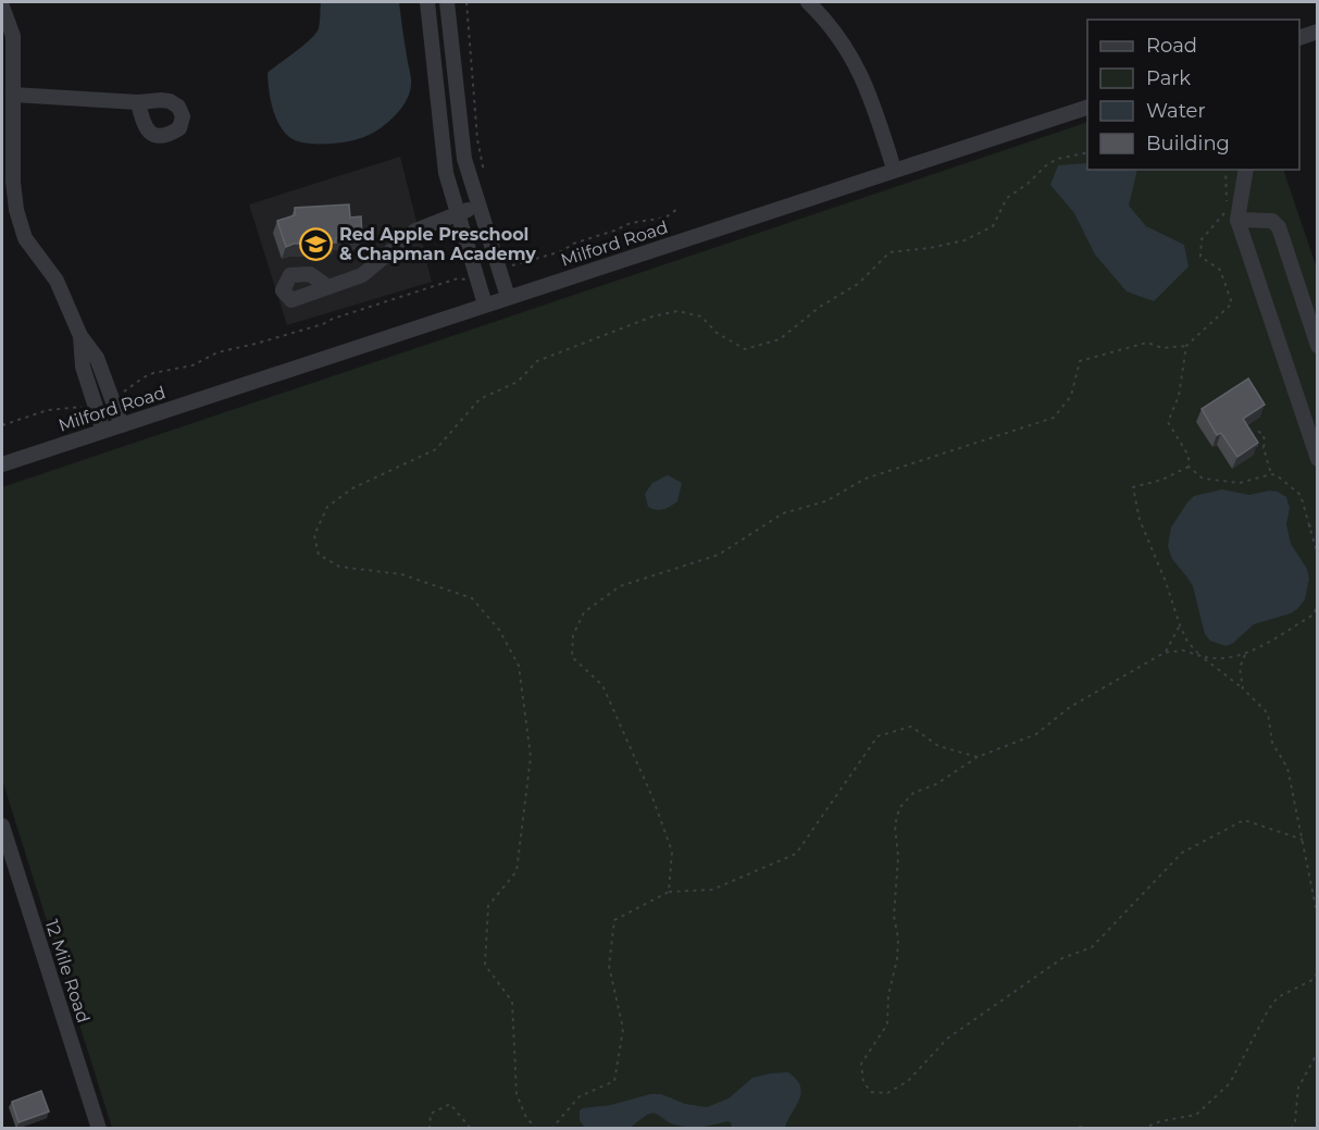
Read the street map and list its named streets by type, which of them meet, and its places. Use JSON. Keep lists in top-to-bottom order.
{
  "streets": {
    "street": ["Milford Road", "12 Mile Road"]
  },
  "places": {
    "school or university": ["Red Apple Preschool & Chapman Academy"]
  },
  "legend": [
    "Road",
    "Park",
    "Water",
    "Building"
  ]
}
